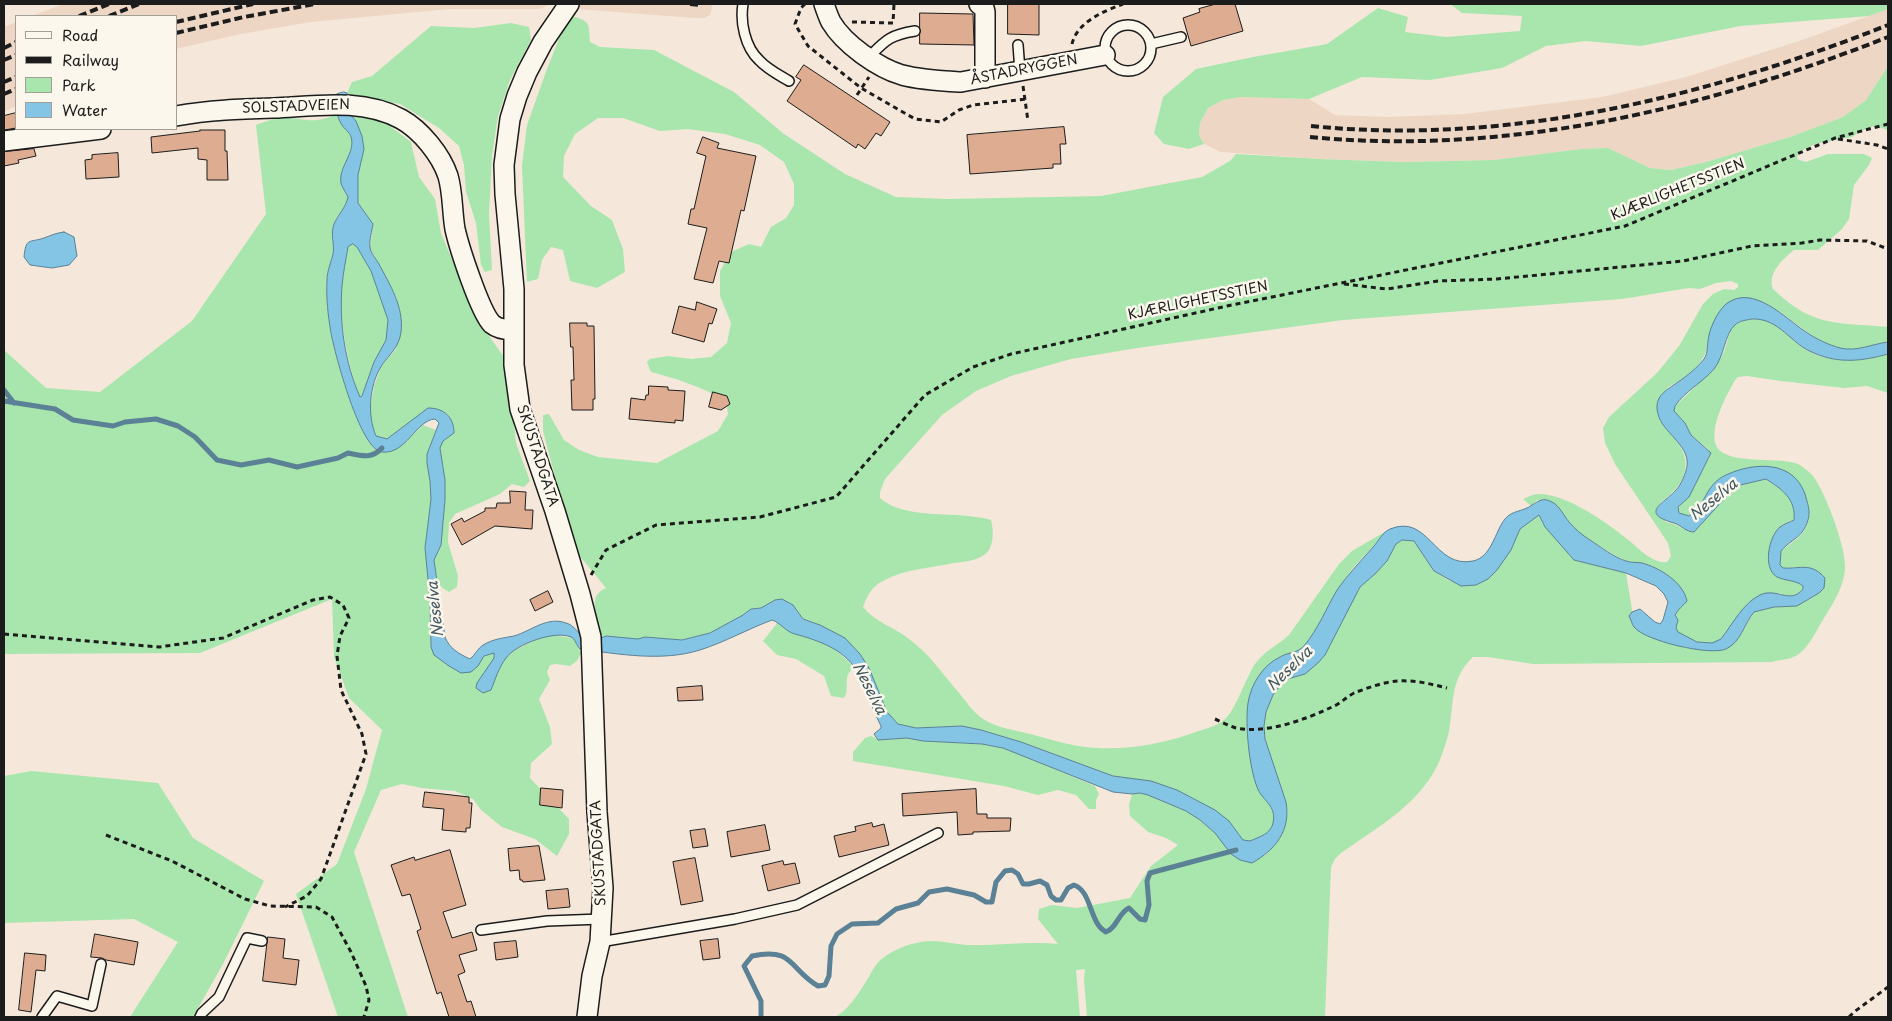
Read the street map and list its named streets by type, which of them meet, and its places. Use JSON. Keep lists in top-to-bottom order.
{
  "streets": {
    "street": ["ÅSTADRYGGEN", "SOLSTADVEIEN", "SKUSTADGATA"],
    "path": ["KJÆRLIGHETSSTIEN"]
  },
  "crossings": [
    ["SOLSTADVEIEN", "SKUSTADGATA"],
    ["KJÆRLIGHETSSTIEN", "SKUSTADGATA"]
  ],
  "water": ["Neselva"],
  "legend": [
    "Road",
    "Railway",
    "Park",
    "Water"
  ]
}
